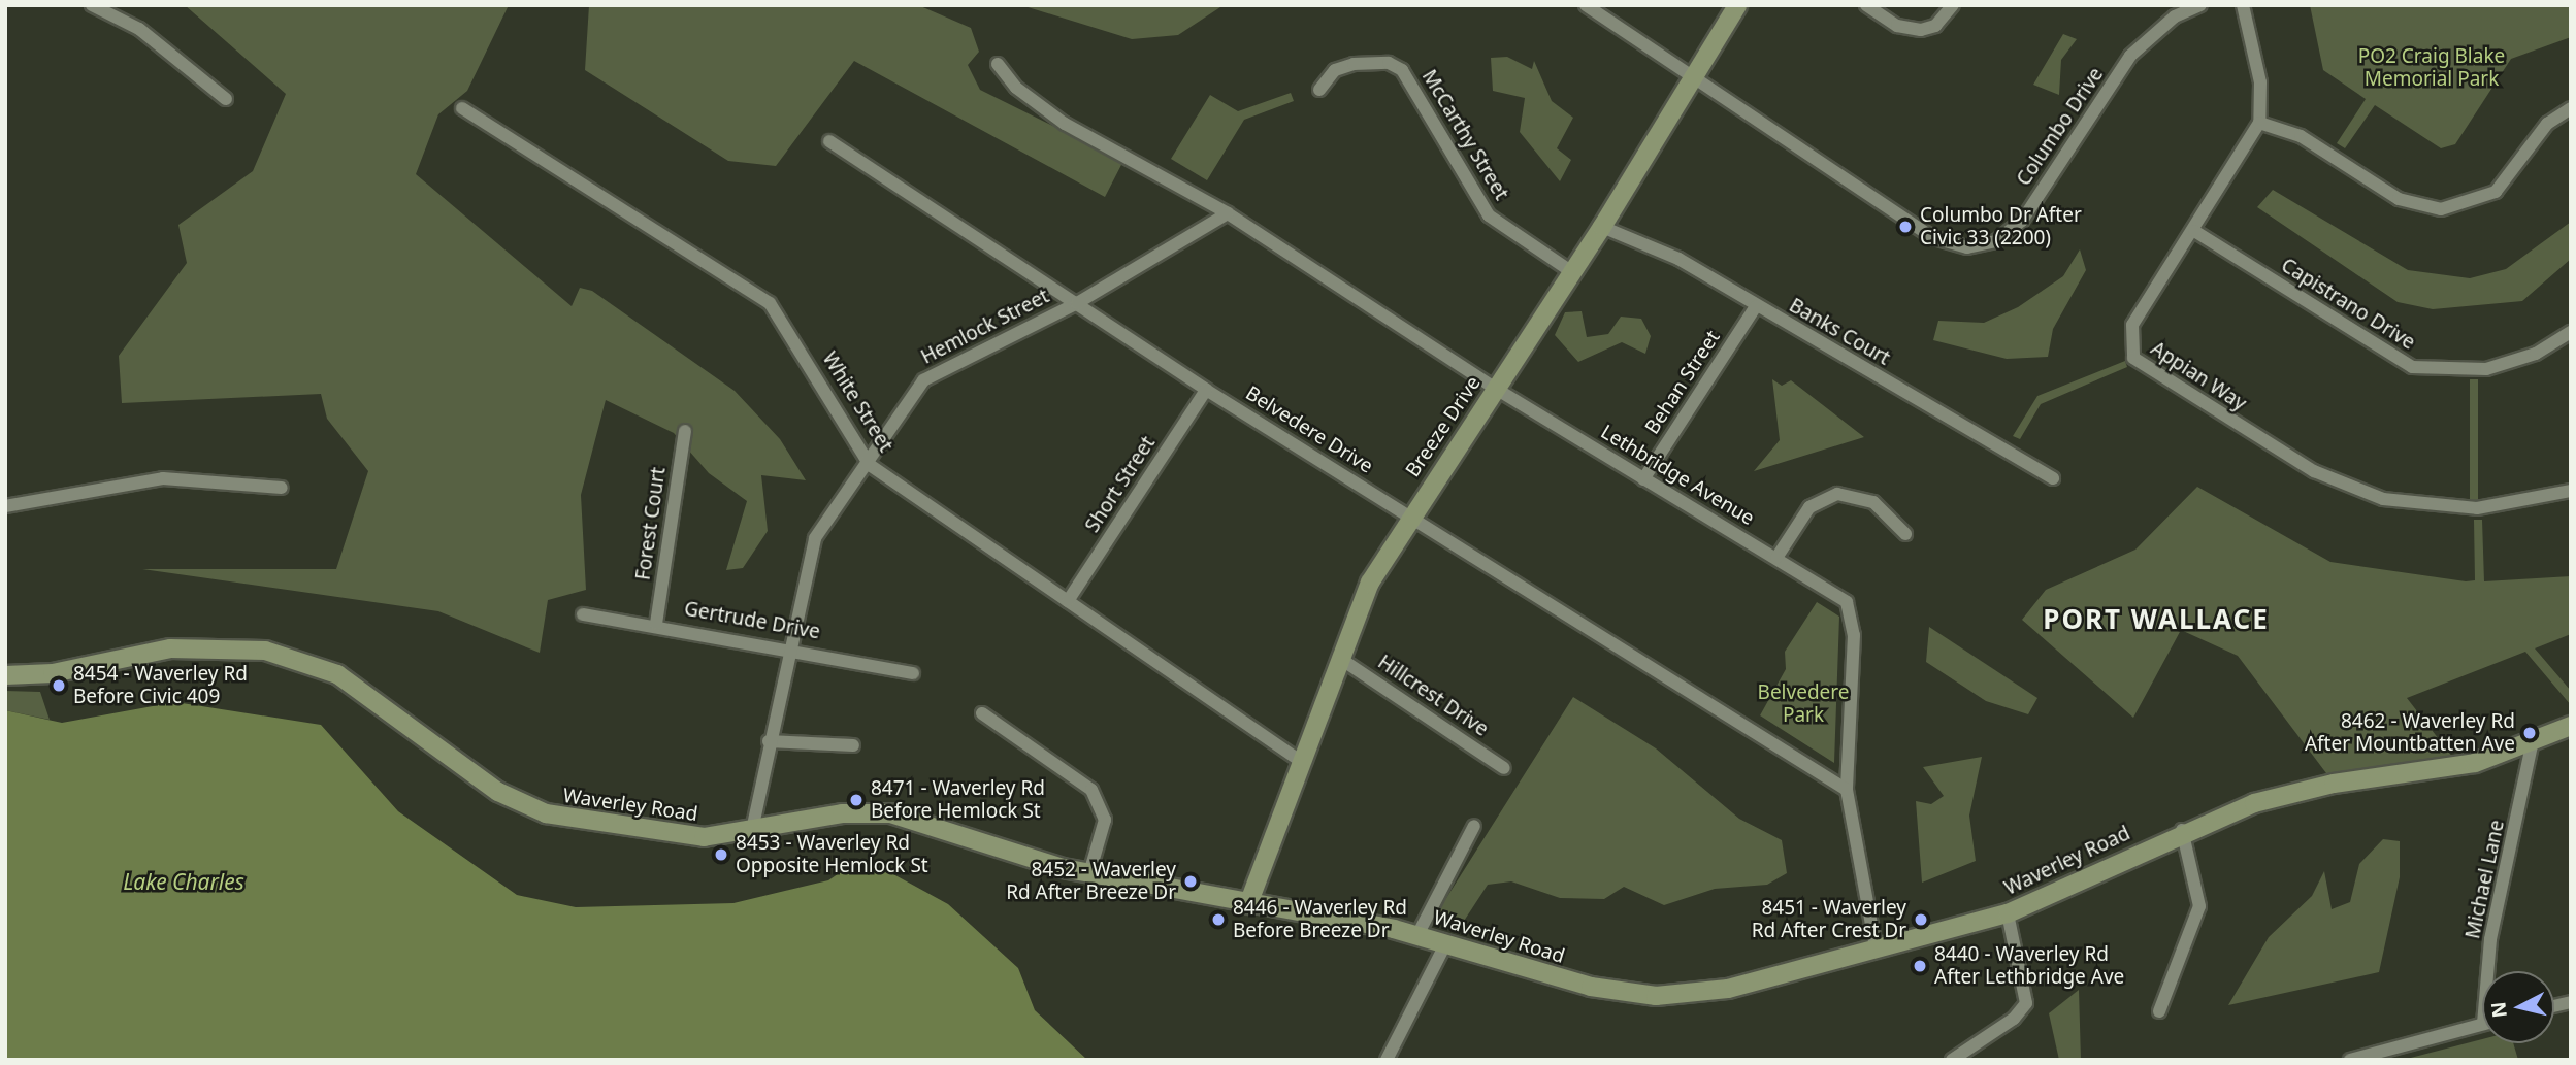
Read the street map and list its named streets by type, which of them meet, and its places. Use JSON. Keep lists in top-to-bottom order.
{
  "streets": {
    "main road": ["Breeze Drive", "Waverley Road"],
    "street": [
      "Columbo Drive",
      "McCarthy Street",
      "Capistrano Drive",
      "Hemlock Street",
      "Banks Court",
      "Appian Way",
      "Behan Street",
      "White Street",
      "Belvedere Drive",
      "Lethbridge Avenue",
      "Short Street",
      "Forest Court",
      "Gertrude Drive",
      "Hillcrest Drive",
      "Michael Lane"
    ]
  },
  "crossings": [
    ["Columbo Drive", "Breeze Drive"],
    ["McCarthy Street", "Breeze Drive"],
    ["Capistrano Drive", "Appian Way"],
    ["Hemlock Street", "White Street"],
    ["Hemlock Street", "Belvedere Drive"],
    ["Hemlock Street", "Lethbridge Avenue"],
    ["Hemlock Street", "Gertrude Drive"],
    ["Hemlock Street", "Waverley Road"],
    ["Banks Court", "Behan Street"],
    ["Banks Court", "Breeze Drive"],
    ["Behan Street", "Lethbridge Avenue"],
    ["White Street", "Breeze Drive"],
    ["White Street", "Short Street"],
    ["Breeze Drive", "Belvedere Drive"],
    ["Breeze Drive", "Lethbridge Avenue"],
    ["Breeze Drive", "Hillcrest Drive"],
    ["Breeze Drive", "Waverley Road"],
    ["Belvedere Drive", "Lethbridge Avenue"],
    ["Belvedere Drive", "Short Street"],
    ["Lethbridge Avenue", "Waverley Road"],
    ["Forest Court", "Gertrude Drive"],
    ["Waverley Road", "Michael Lane"]
  ],
  "districts": ["PORT WALLACE"],
  "water": ["Lake Charles"],
  "parks": ["PO2 Craig Blake Memorial Park", "Belvedere Park"],
  "places": [
    "Columbo Dr After Civic 33 (2200)",
    "8454 - Waverley Rd Before Civic 409",
    "8462 - Waverley Rd After Mountbatten Ave",
    "8471 - Waverley Rd Before Hemlock St",
    "8453 - Waverley Rd Opposite Hemlock St",
    "8452 - Waverley Rd After Breeze Dr",
    "8446 - Waverley Rd Before Breeze Dr",
    "8451 - Waverley Rd After Crest Dr",
    "8440 - Waverley Rd After Lethbridge Ave"
  ],
  "north": "left"
}
